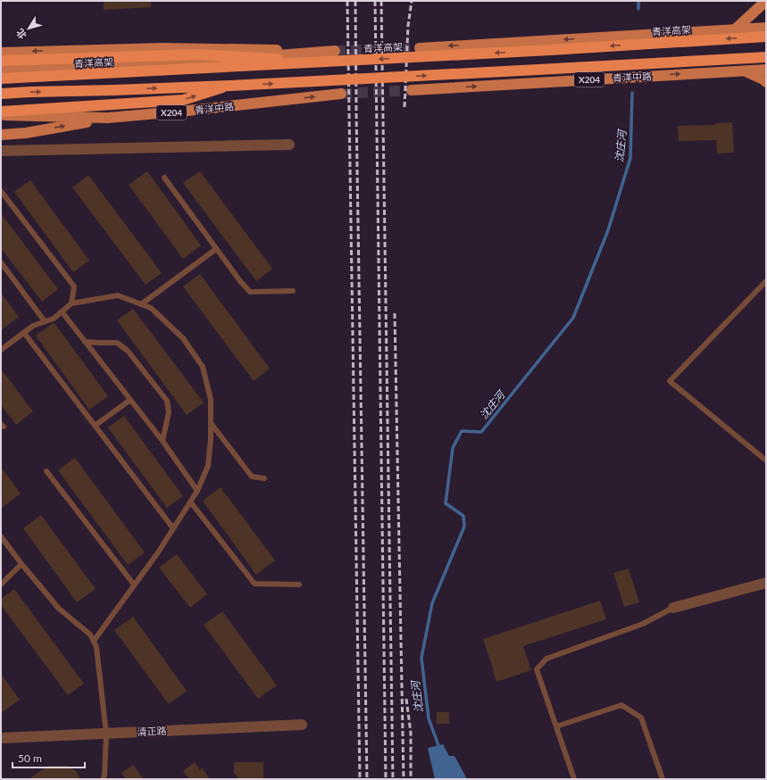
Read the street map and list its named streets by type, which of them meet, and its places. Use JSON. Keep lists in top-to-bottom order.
{
  "streets": {
    "highway": ["青洋高架"],
    "main road": ["青洋中路", "X204"],
    "street": ["清正路"]
  },
  "water": ["沈庄河"],
  "scale_bar": "50 m",
  "north": "bottom left"
}
